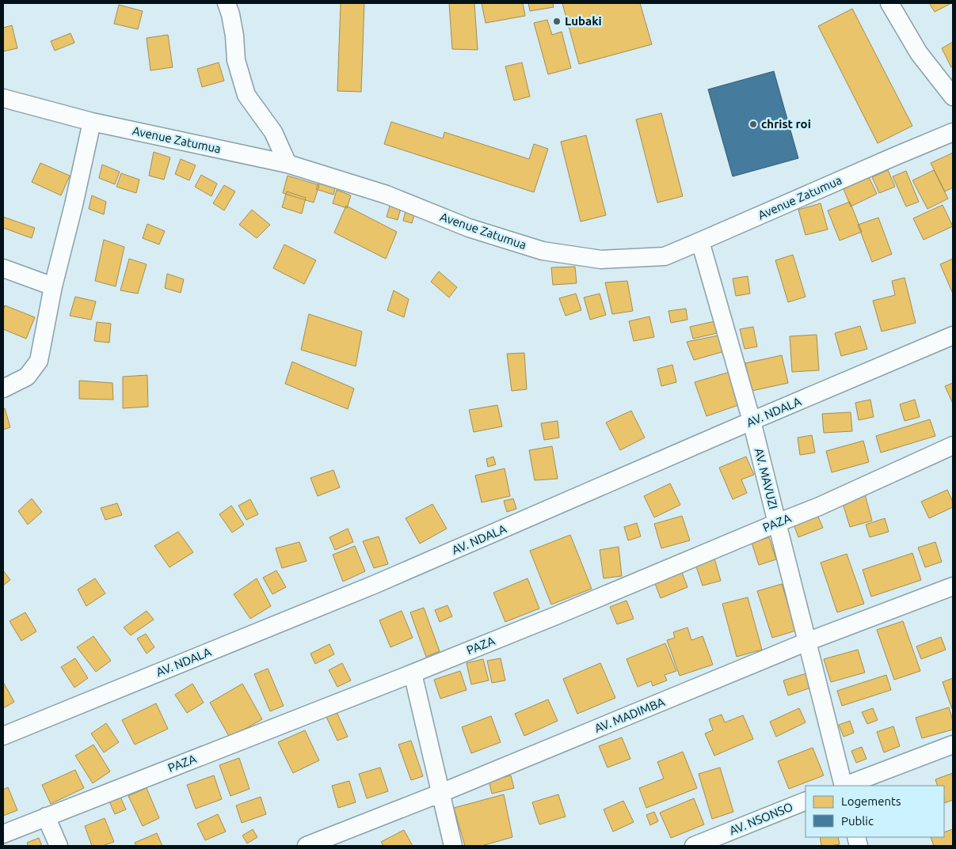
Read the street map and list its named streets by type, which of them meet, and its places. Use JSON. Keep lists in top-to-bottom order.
{
  "streets": {
    "street": [
      "Avenue Zatumua",
      "AV. NDALA",
      "AV. MAVUZI",
      "PAZA",
      "AV. MADIMBA",
      "AV. NSONSO"
    ]
  },
  "crossings": [
    ["Avenue Zatumua", "AV. MAVUZI"],
    ["AV. NDALA", "AV. MAVUZI"],
    ["AV. MAVUZI", "PAZA"],
    ["AV. MAVUZI", "AV. MADIMBA"]
  ],
  "places": ["Lubaki", "christ roi"],
  "legend": ["Logements", "Public"]
}
